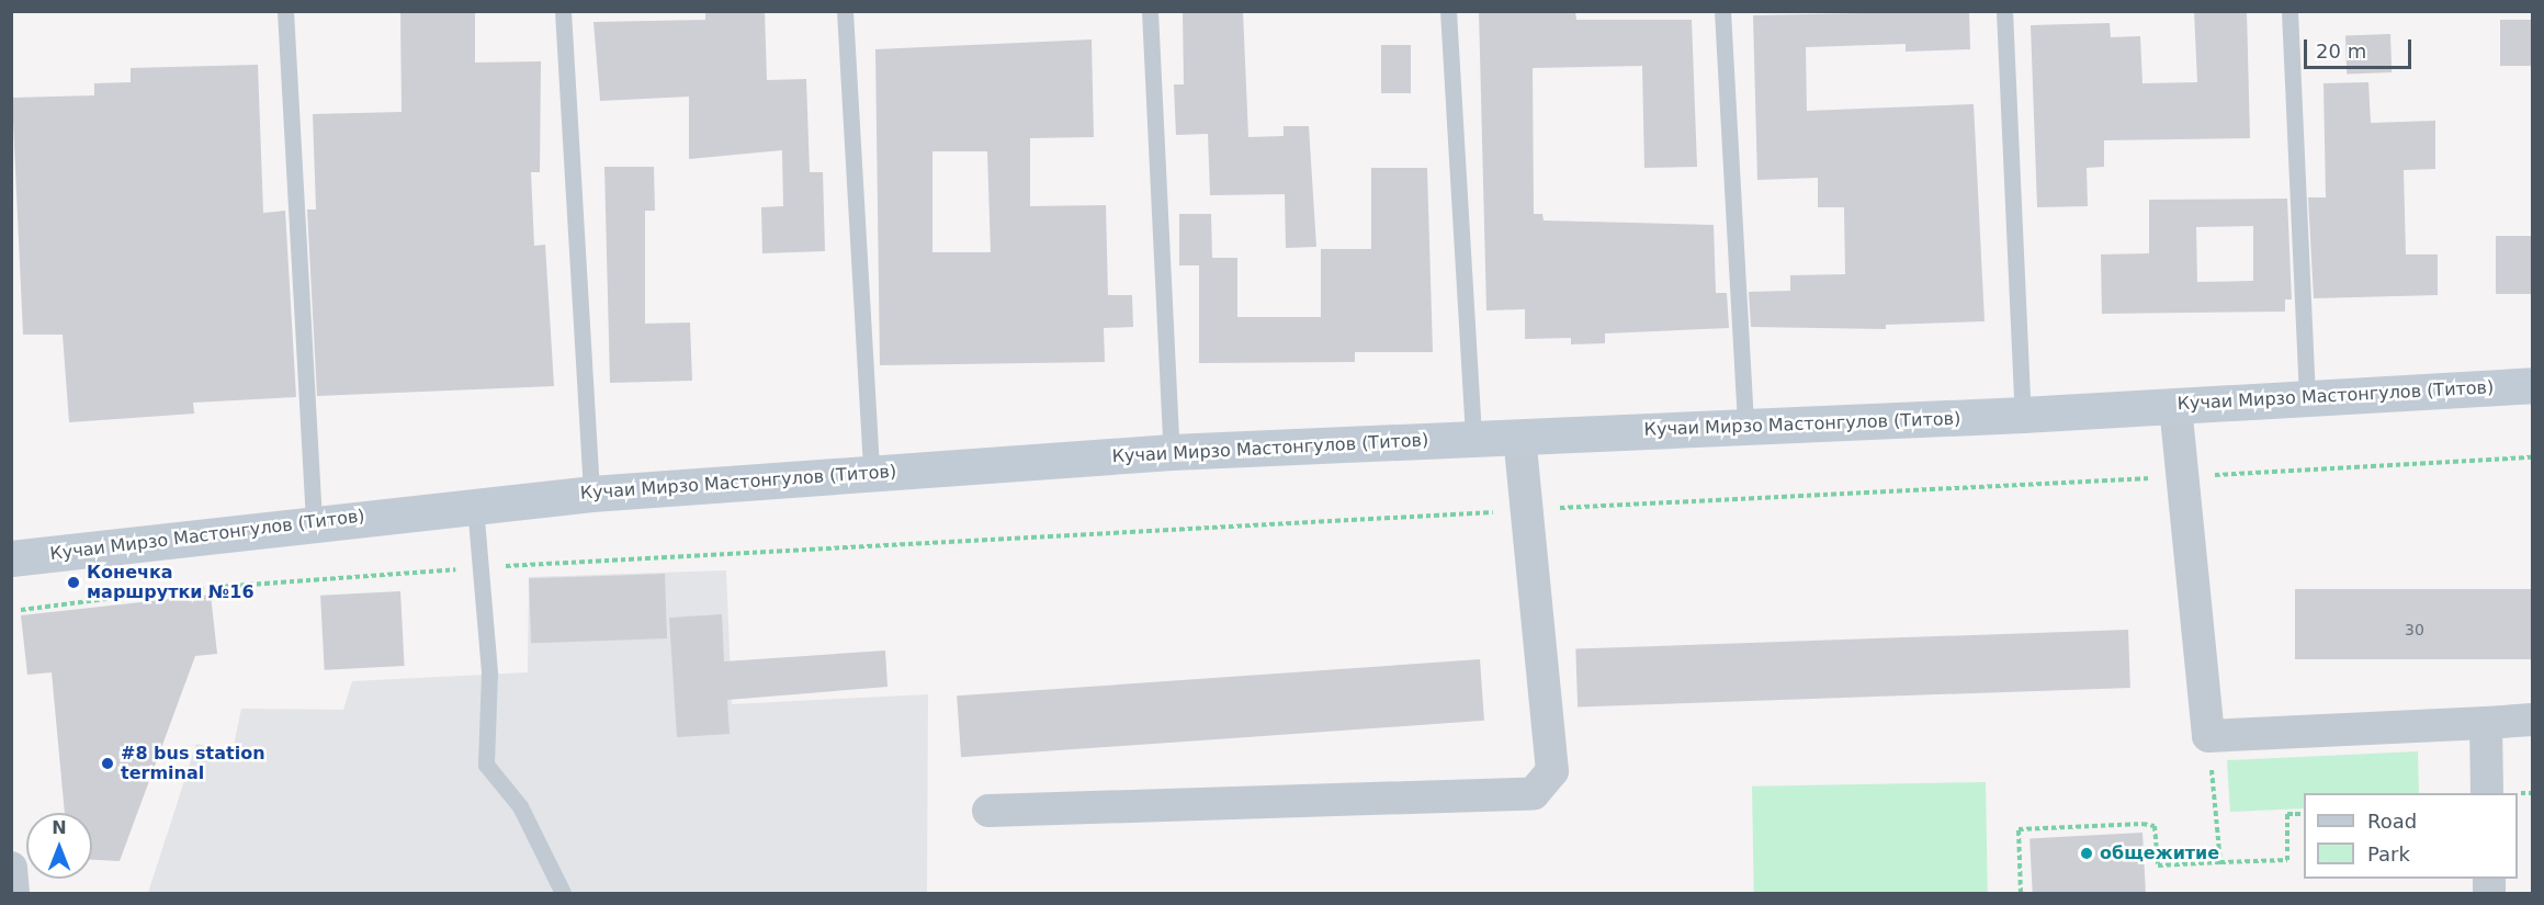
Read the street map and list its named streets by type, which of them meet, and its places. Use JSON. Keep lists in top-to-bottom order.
{
  "streets": {
    "street": ["Кучаи Мирзо Мастонгулов (Титов)"]
  },
  "places": ["Конечка маршрутки №16", "#8 bus station terminal", "общежитие"],
  "house_numbers": ["30"],
  "legend": ["Road", "Park"],
  "scale_bar": "20 m",
  "north": "top"
}
